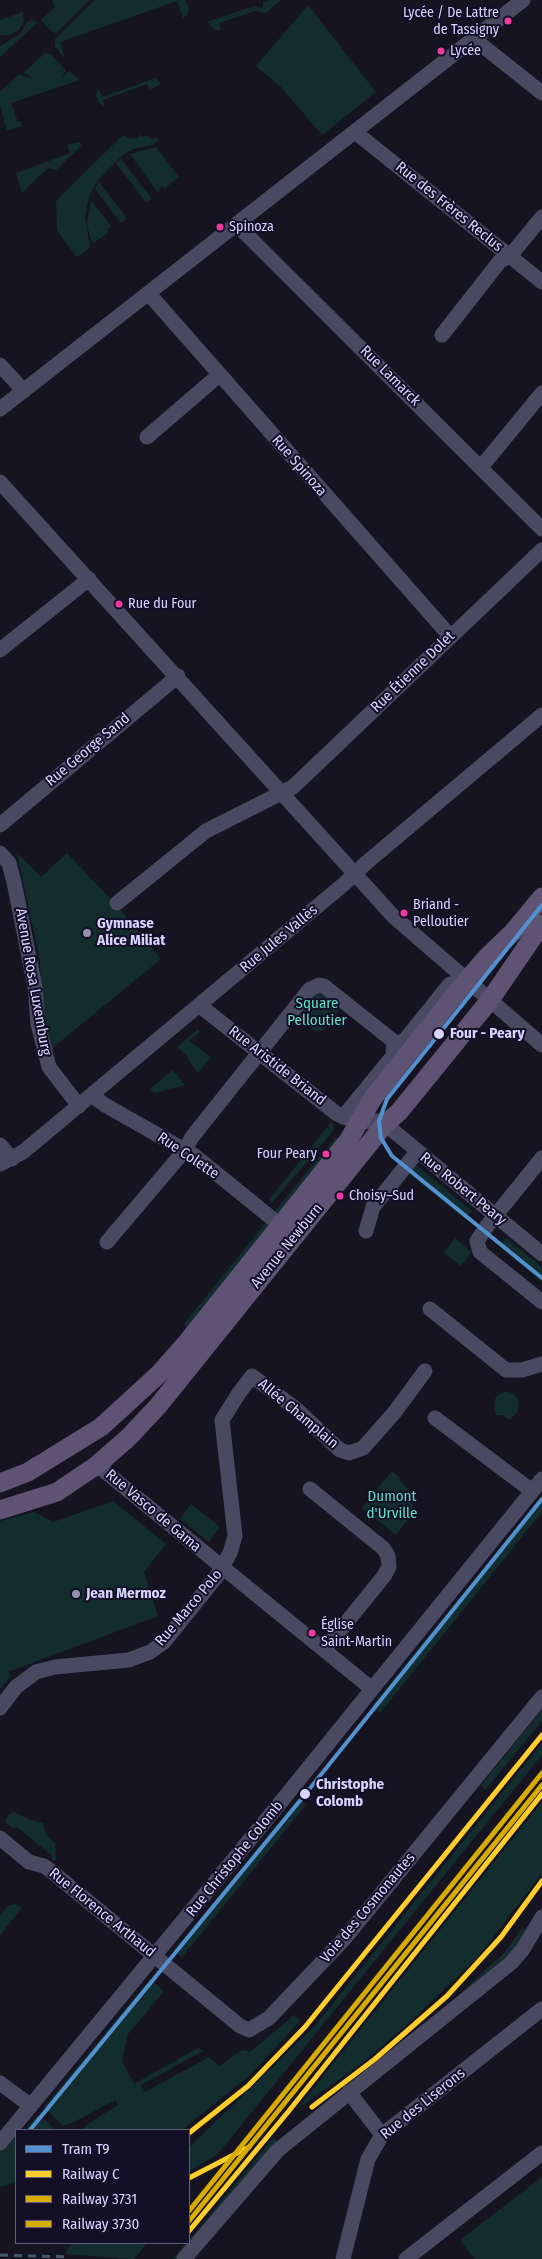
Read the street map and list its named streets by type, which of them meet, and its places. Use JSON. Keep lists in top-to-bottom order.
{
  "streets": {
    "main road": ["Avenue Newburn"],
    "street": [
      "Rue des Frères Reclus",
      "Rue Lamarck",
      "Rue Spinoza",
      "Rue Étienne Dolet",
      "Rue George Sand",
      "Rue Jules Vallès",
      "Avenue Rosa Luxemburg",
      "Rue Aristide Briand",
      "Rue Colette",
      "Rue Robert Peary",
      "Allée Champlain",
      "Rue Vasco de Gama",
      "Rue Marco Polo",
      "Rue Christophe Colomb",
      "Voie des Cosmonautes",
      "Rue Florence Arthaud",
      "Rue des Liserons"
    ]
  },
  "crossings": [
    ["Rue Spinoza", "Rue Étienne Dolet"],
    ["Rue Jules Vallès", "Avenue Rosa Luxemburg"],
    ["Rue Jules Vallès", "Rue Aristide Briand"],
    ["Rue Jules Vallès", "Rue Colette"],
    ["Rue Aristide Briand", "Avenue Newburn"],
    ["Rue Colette", "Avenue Newburn"],
    ["Rue Robert Peary", "Avenue Newburn"],
    ["Avenue Newburn", "Rue Vasco de Gama"],
    ["Allée Champlain", "Rue Marco Polo"],
    ["Rue Vasco de Gama", "Rue Marco Polo"],
    ["Rue Vasco de Gama", "Rue Christophe Colomb"],
    ["Rue Christophe Colomb", "Rue Florence Arthaud"],
    ["Voie des Cosmonautes", "Rue Florence Arthaud"]
  ],
  "parks": ["Square Pelloutier", "Dumont d'Urville"],
  "places": [
    "Lycée / De Lattre de Tassigny",
    "Lycée",
    "Spinoza",
    "Rue du Four",
    "Briand - Pelloutier",
    "Gymnase Alice Miliat",
    "Four - Peary",
    "Four Peary",
    "Choisy–Sud",
    "Jean Mermoz",
    "Église Saint-Martin",
    "Christophe Colomb"
  ],
  "lines": [
    "tram line T9",
    "rail line C",
    "rail line 3730",
    "rail line 3731"
  ],
  "legend": [
    "Tram T9",
    "Railway C",
    "Railway 3731",
    "Railway 3730"
  ]
}
